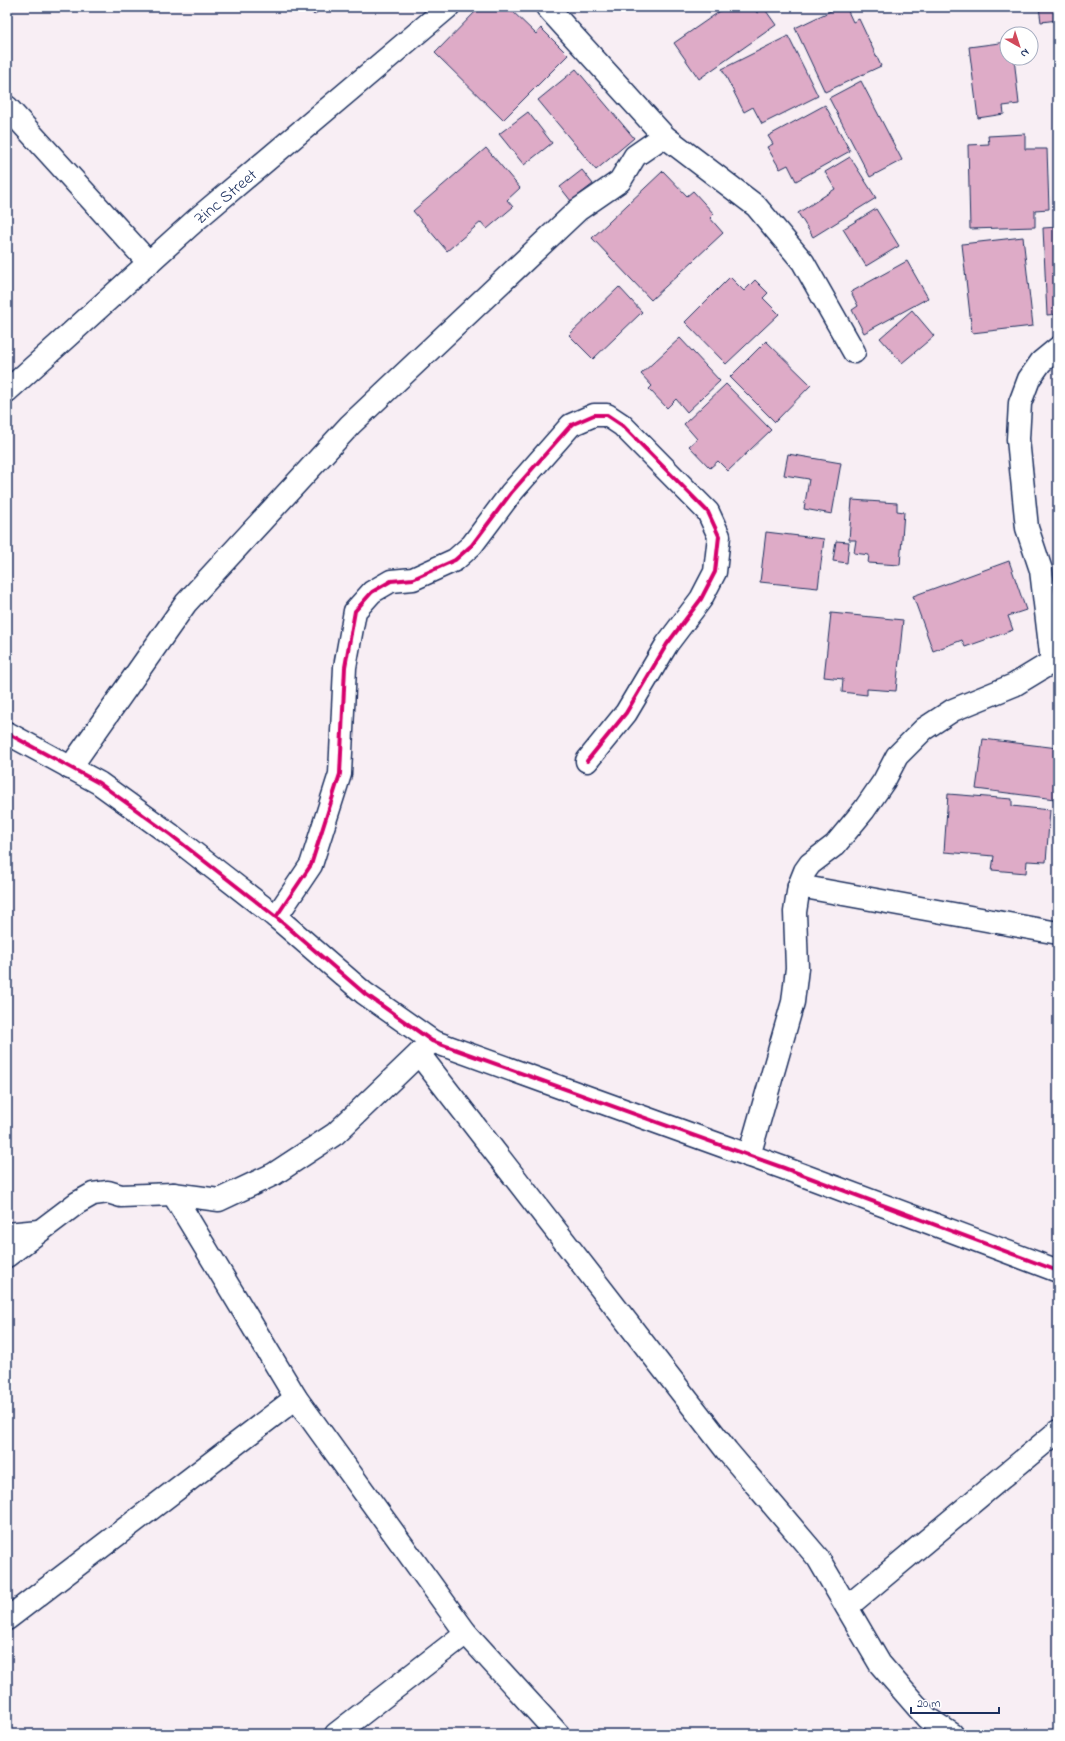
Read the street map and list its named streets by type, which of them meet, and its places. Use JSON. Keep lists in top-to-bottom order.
{
  "streets": {
    "street": ["Zinc Street"]
  },
  "scale_bar": "20 m",
  "north": "bottom right"
}
